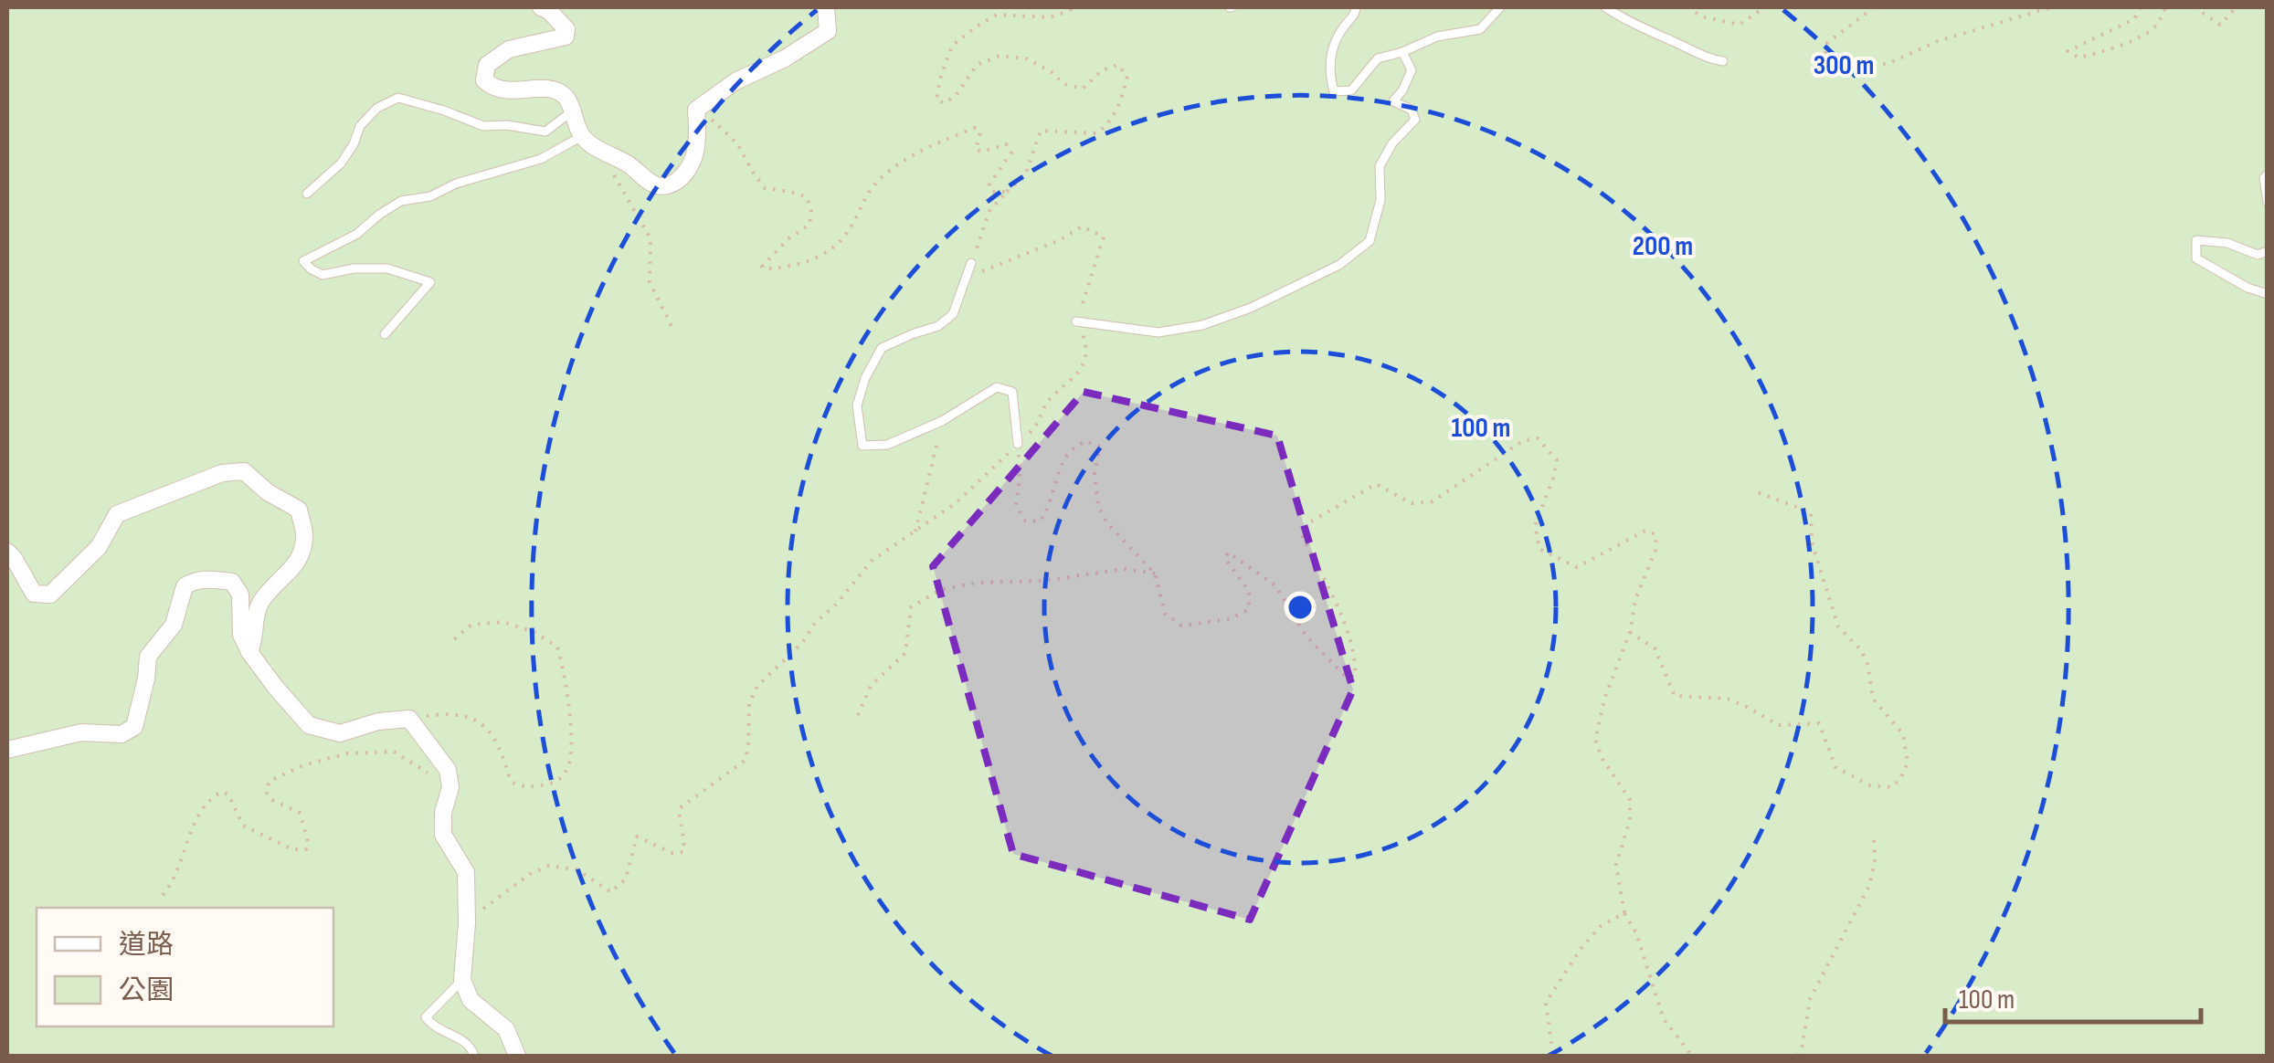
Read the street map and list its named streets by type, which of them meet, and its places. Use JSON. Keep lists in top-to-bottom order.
{
  "legend": ["道路", "公園"],
  "scale_bar": "100 m",
  "rings": ["300 m", "200 m", "100 m"]
}
